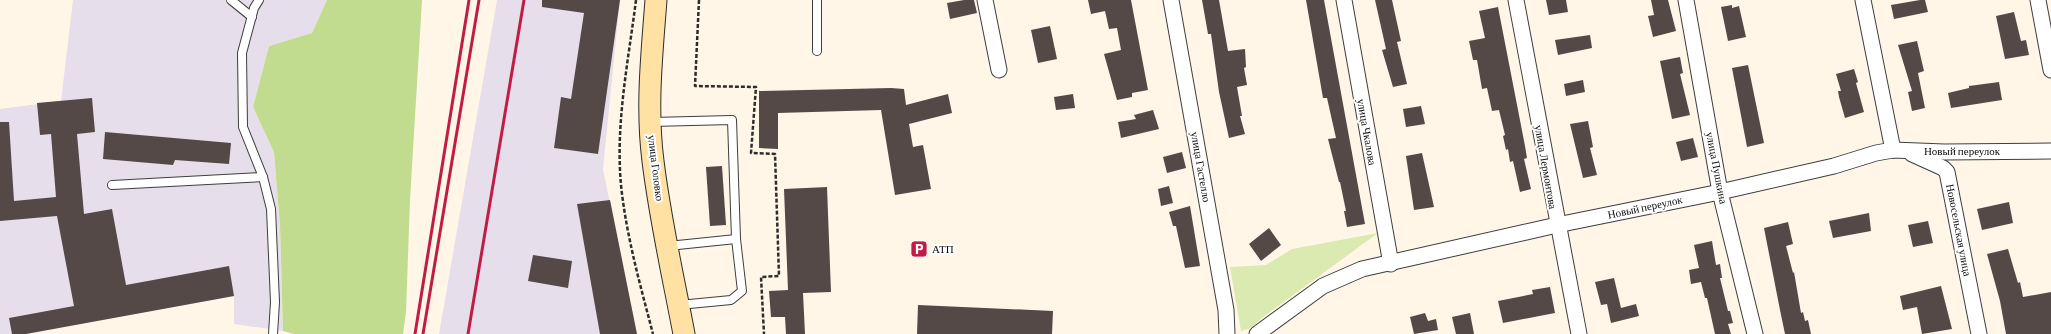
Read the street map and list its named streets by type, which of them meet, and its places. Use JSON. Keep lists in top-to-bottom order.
{
  "streets": {
    "main road": ["улица Головко"],
    "street": [
      "улица Чкалова",
      "Новый переулок",
      "улица Гастелло",
      "улица Лермонтова",
      "улица Пушкина",
      "Новосельская улица"
    ]
  },
  "crossings": [
    ["улица Чкалова", "Новый переулок"],
    ["Новый переулок", "улица Лермонтова"],
    ["Новый переулок", "улица Пушкина"],
    ["Новый переулок", "Новосельская улица"]
  ],
  "places": {
    "parking": ["АТП"]
  }
}
